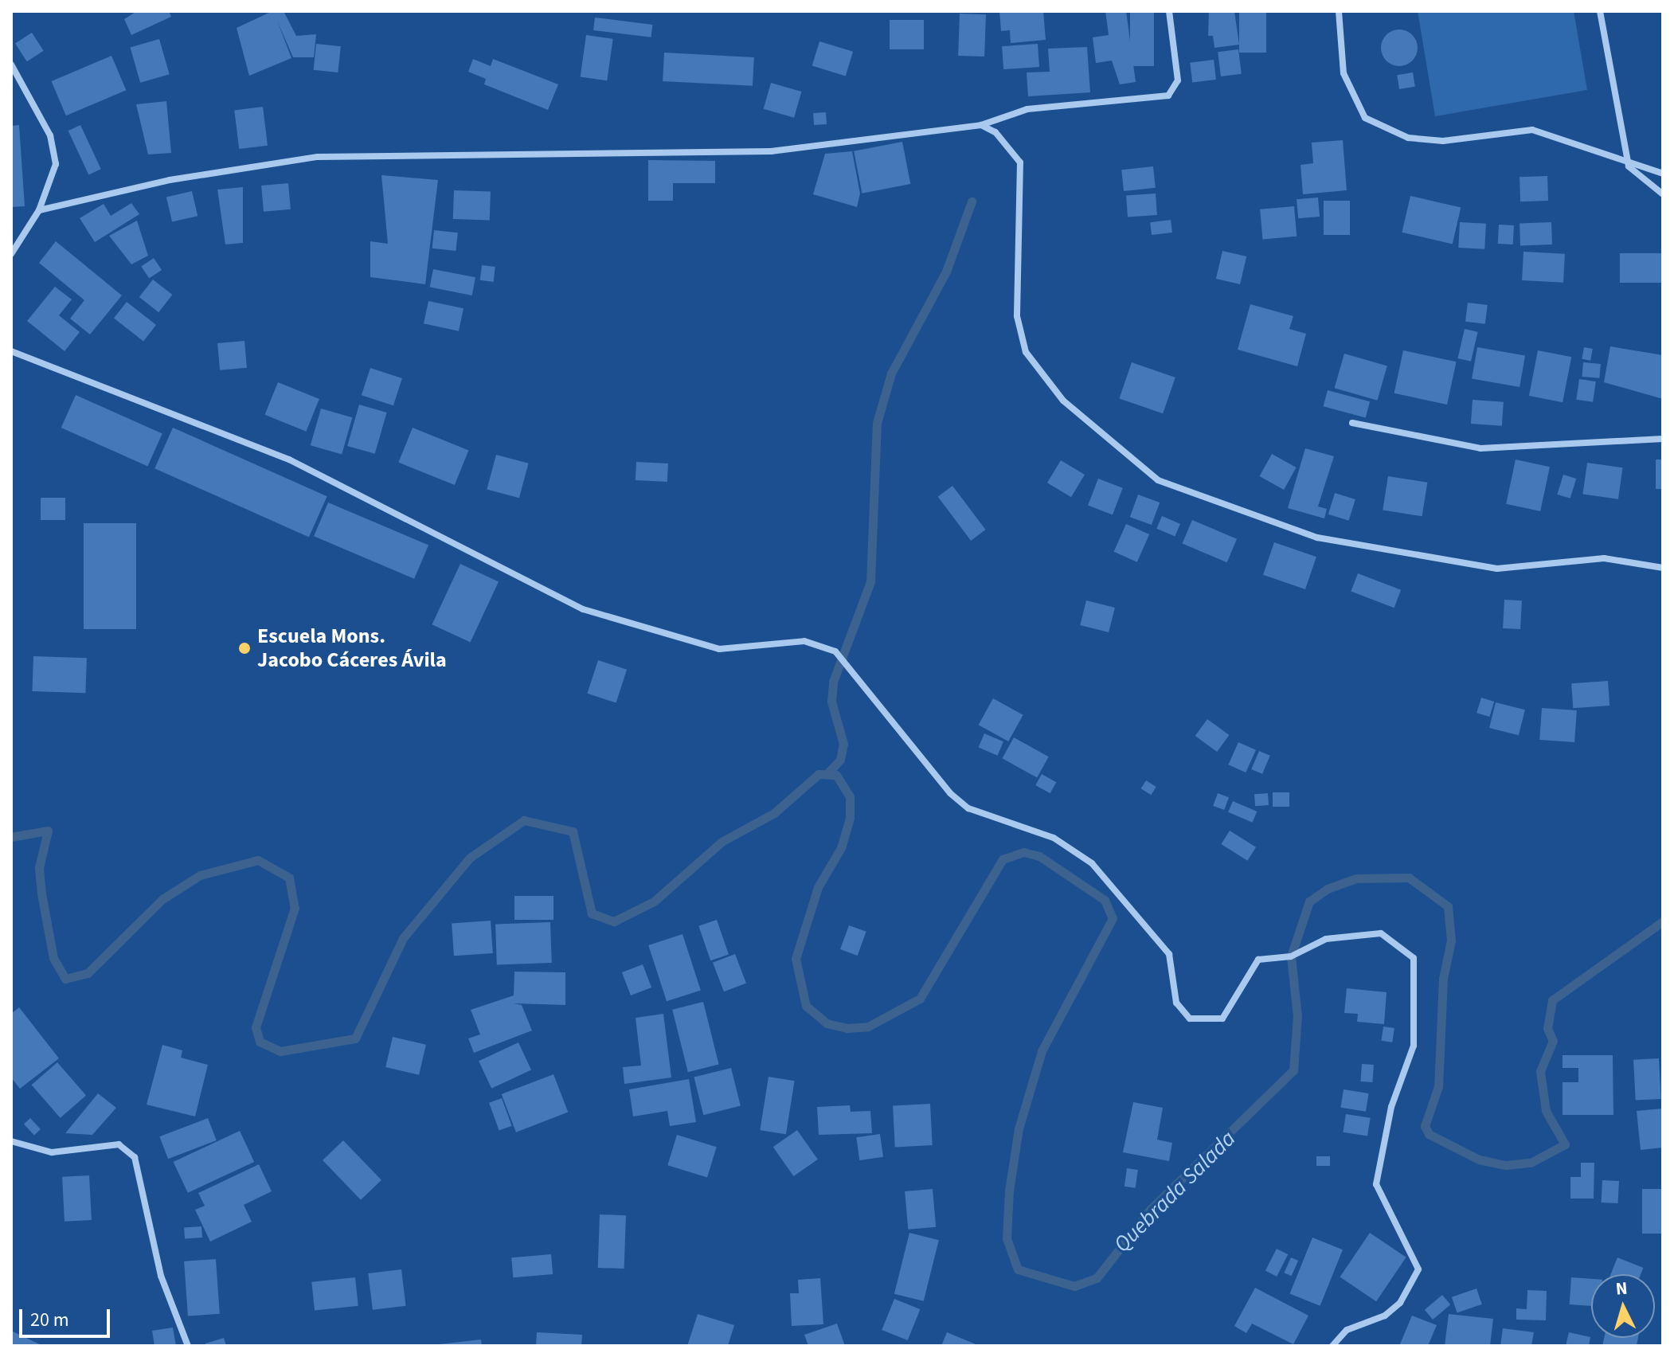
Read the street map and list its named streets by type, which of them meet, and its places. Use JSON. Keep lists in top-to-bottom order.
{
  "water": ["Quebrada Salada"],
  "places": ["Escuela Mons. Jacobo Cáceres Ávila"],
  "scale_bar": "20 m",
  "north": "top"
}
